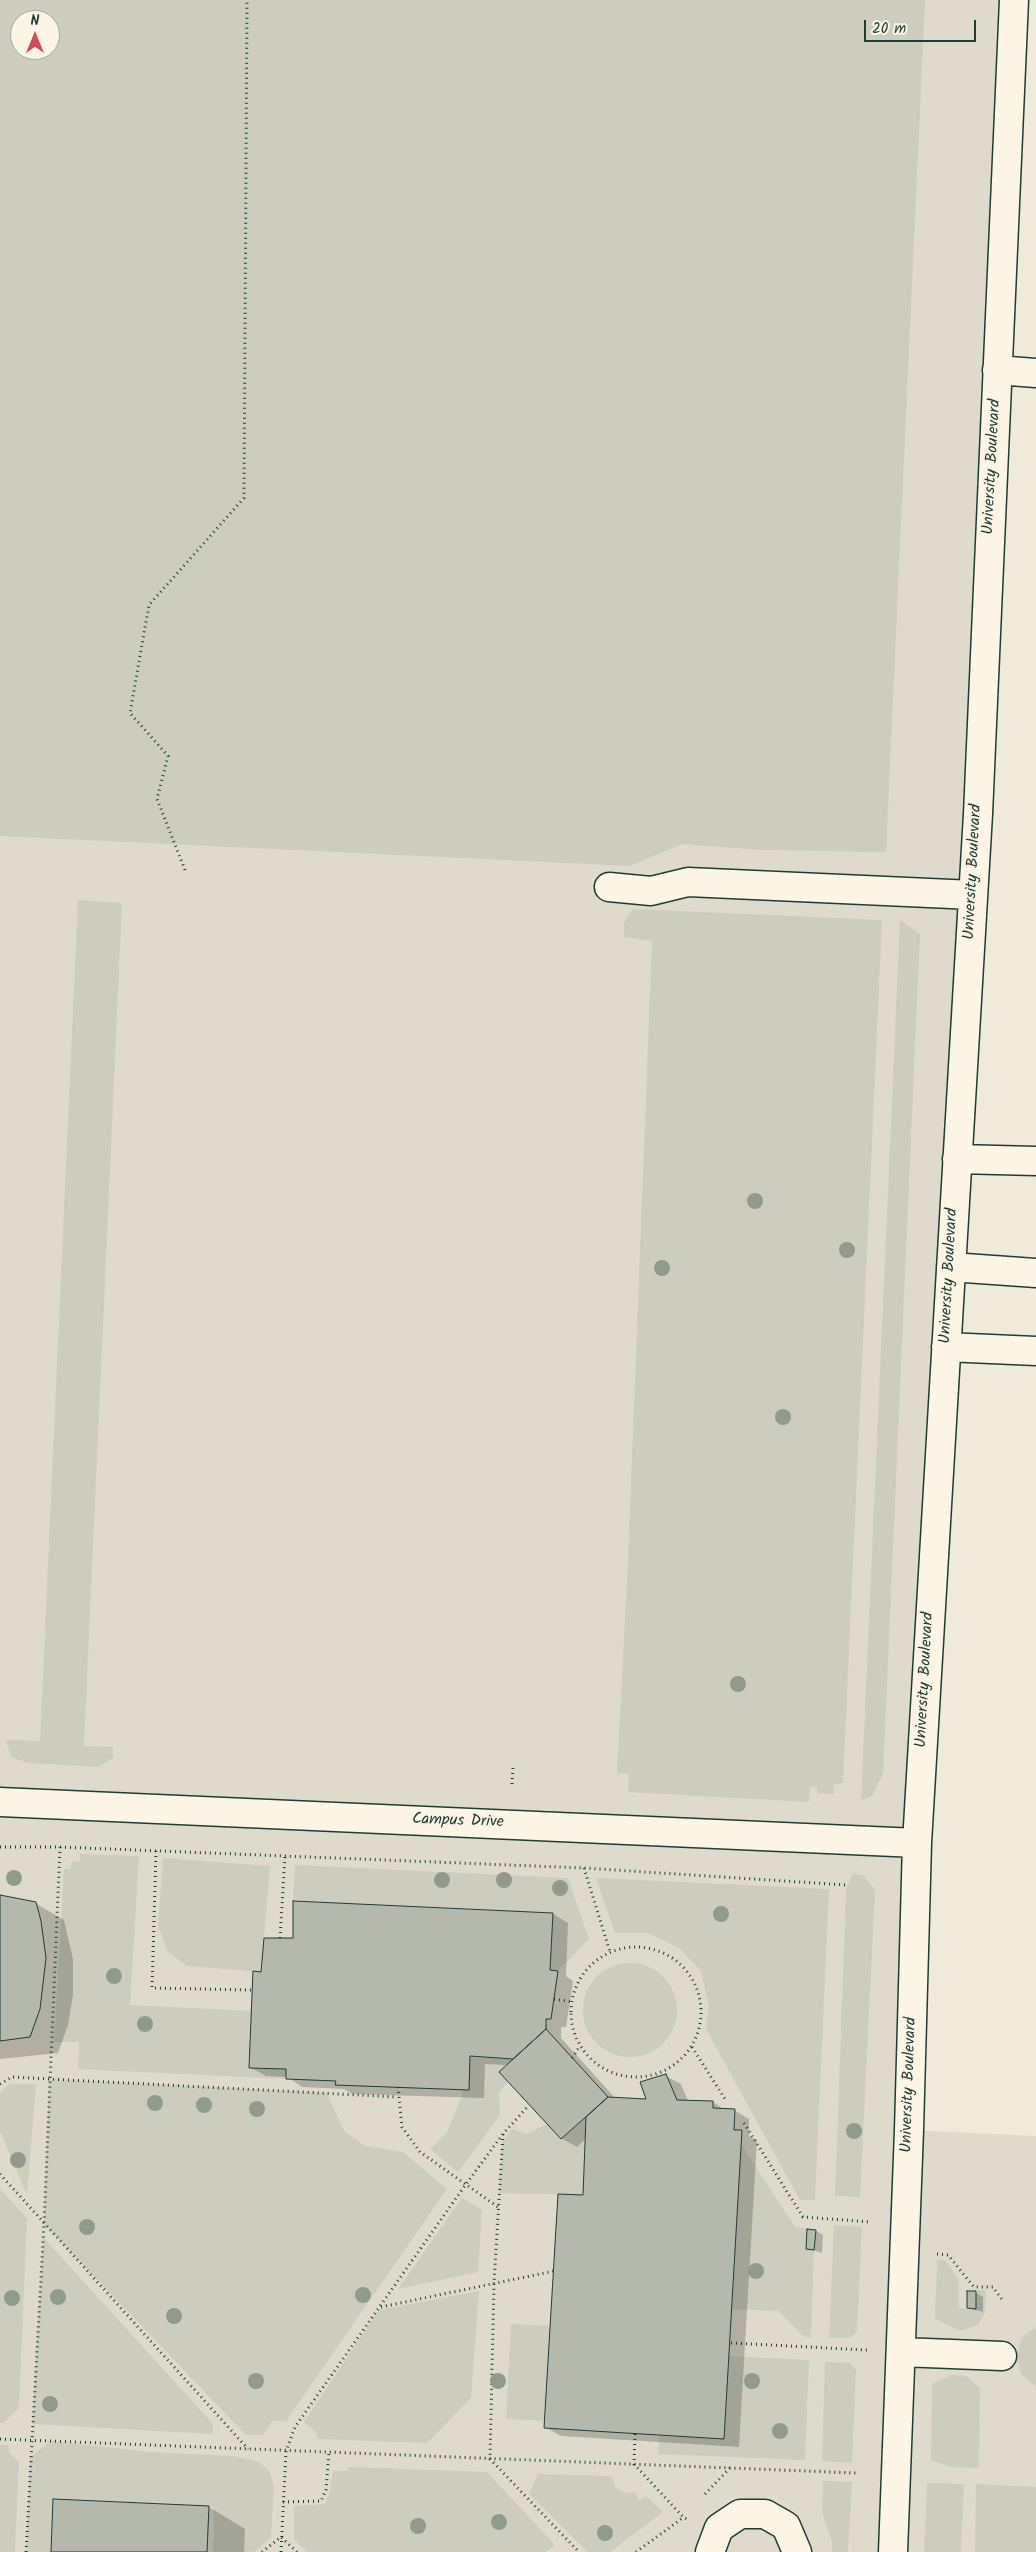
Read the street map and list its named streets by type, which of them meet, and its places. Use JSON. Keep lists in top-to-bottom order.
{
  "streets": {
    "street": ["University Boulevard", "Campus Drive"]
  },
  "crossings": [
    ["University Boulevard", "Campus Drive"]
  ],
  "scale_bar": "20 m",
  "north": "top"
}
